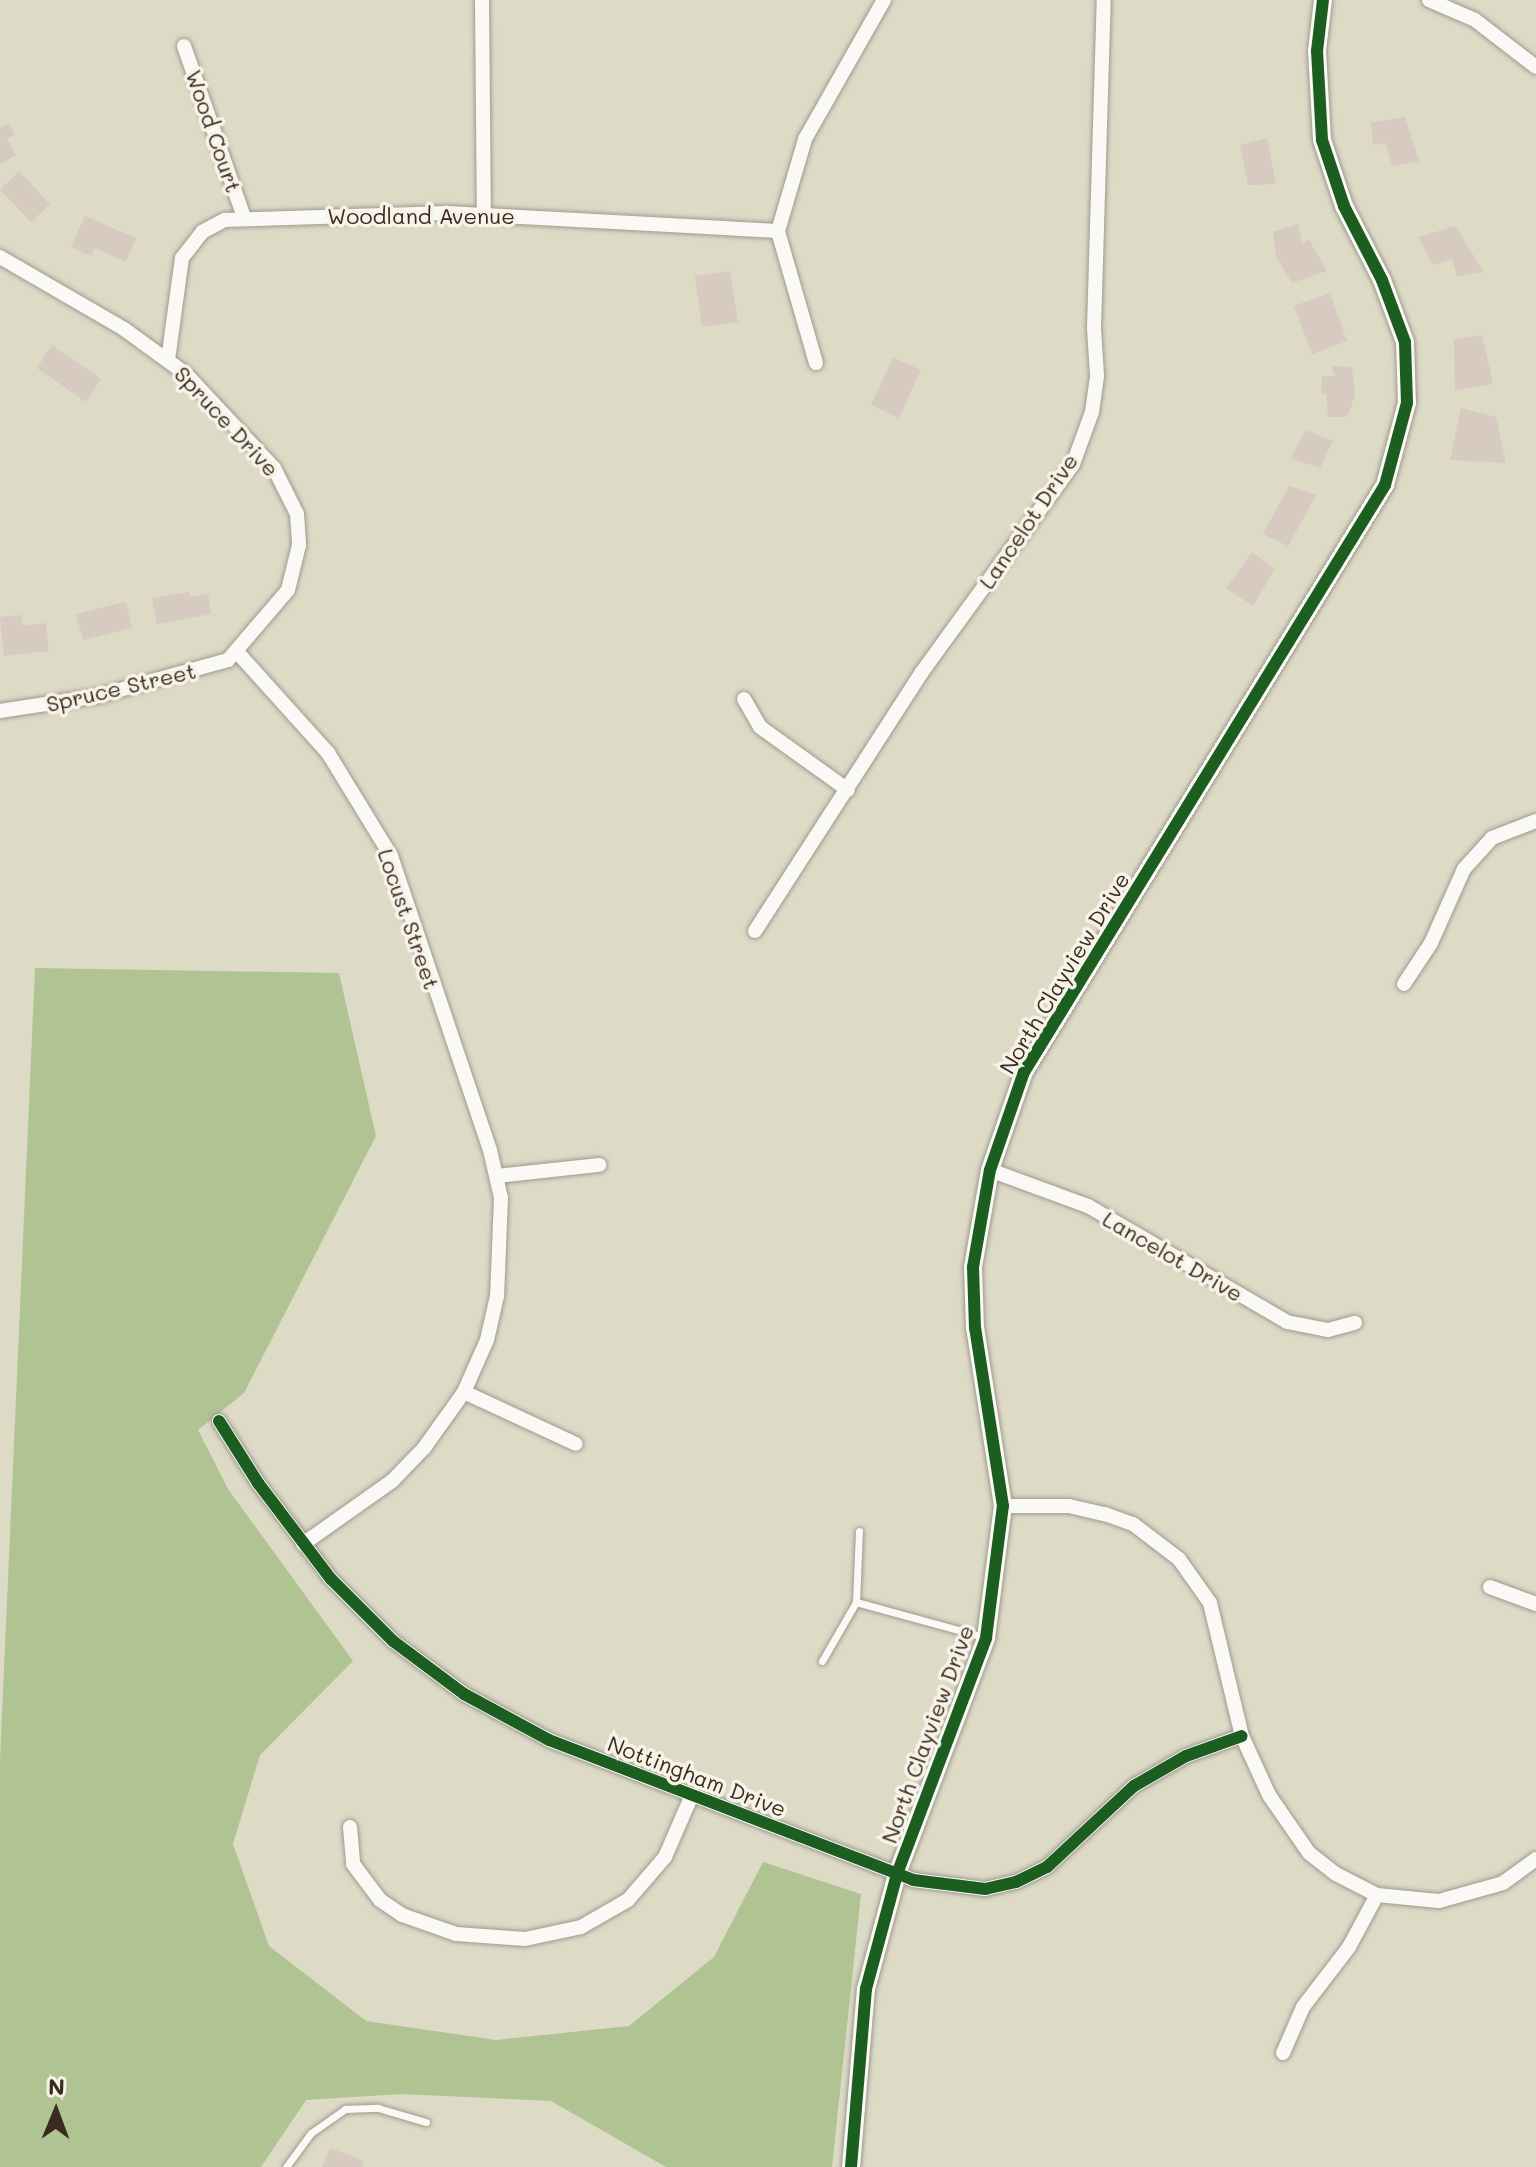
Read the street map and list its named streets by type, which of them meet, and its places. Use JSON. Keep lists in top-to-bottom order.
{
  "streets": {
    "street": [
      "Wood Court",
      "Woodland Avenue",
      "Spruce Drive",
      "Lancelot Drive",
      "Spruce Street",
      "Locust Street",
      "North Clayview Drive",
      "Nottingham Drive"
    ]
  },
  "crossings": [
    ["Wood Court", "Woodland Avenue"],
    ["Woodland Avenue", "Spruce Drive"],
    ["Spruce Drive", "Spruce Street"],
    ["Spruce Drive", "Locust Street"],
    ["Lancelot Drive", "North Clayview Drive"],
    ["Spruce Street", "Locust Street"],
    ["Locust Street", "Nottingham Drive"],
    ["North Clayview Drive", "Nottingham Drive"]
  ],
  "north": "top"
}
